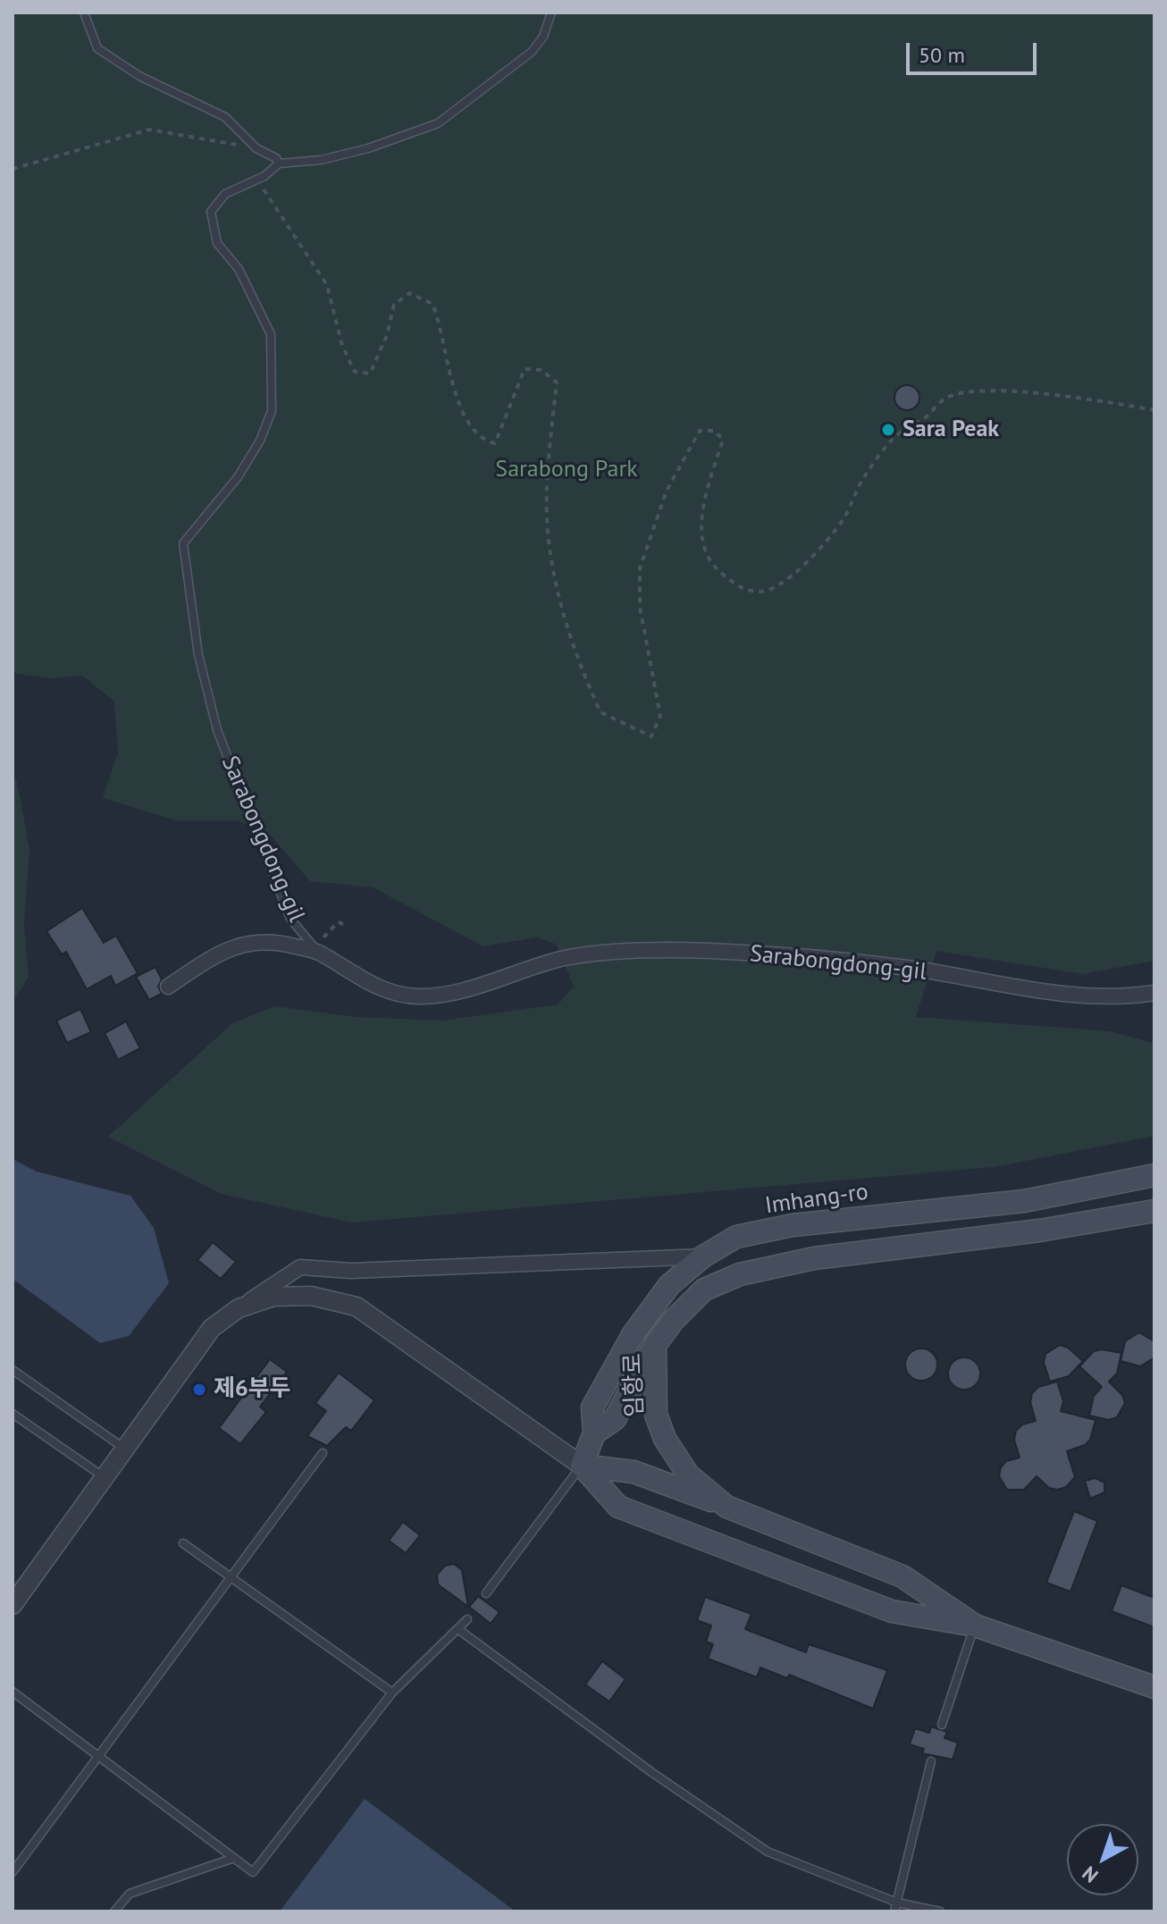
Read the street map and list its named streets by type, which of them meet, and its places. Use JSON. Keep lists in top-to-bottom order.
{
  "streets": {
    "main road": ["Imhang-ro", "임항로"],
    "street": ["Sarabongdong-gil"]
  },
  "crossings": [
    ["Imhang-ro", "임항로"]
  ],
  "parks": ["Sarabong Park"],
  "places": ["Sara Peak", "제6부두"],
  "scale_bar": "50 m",
  "north": "bottom left"
}
